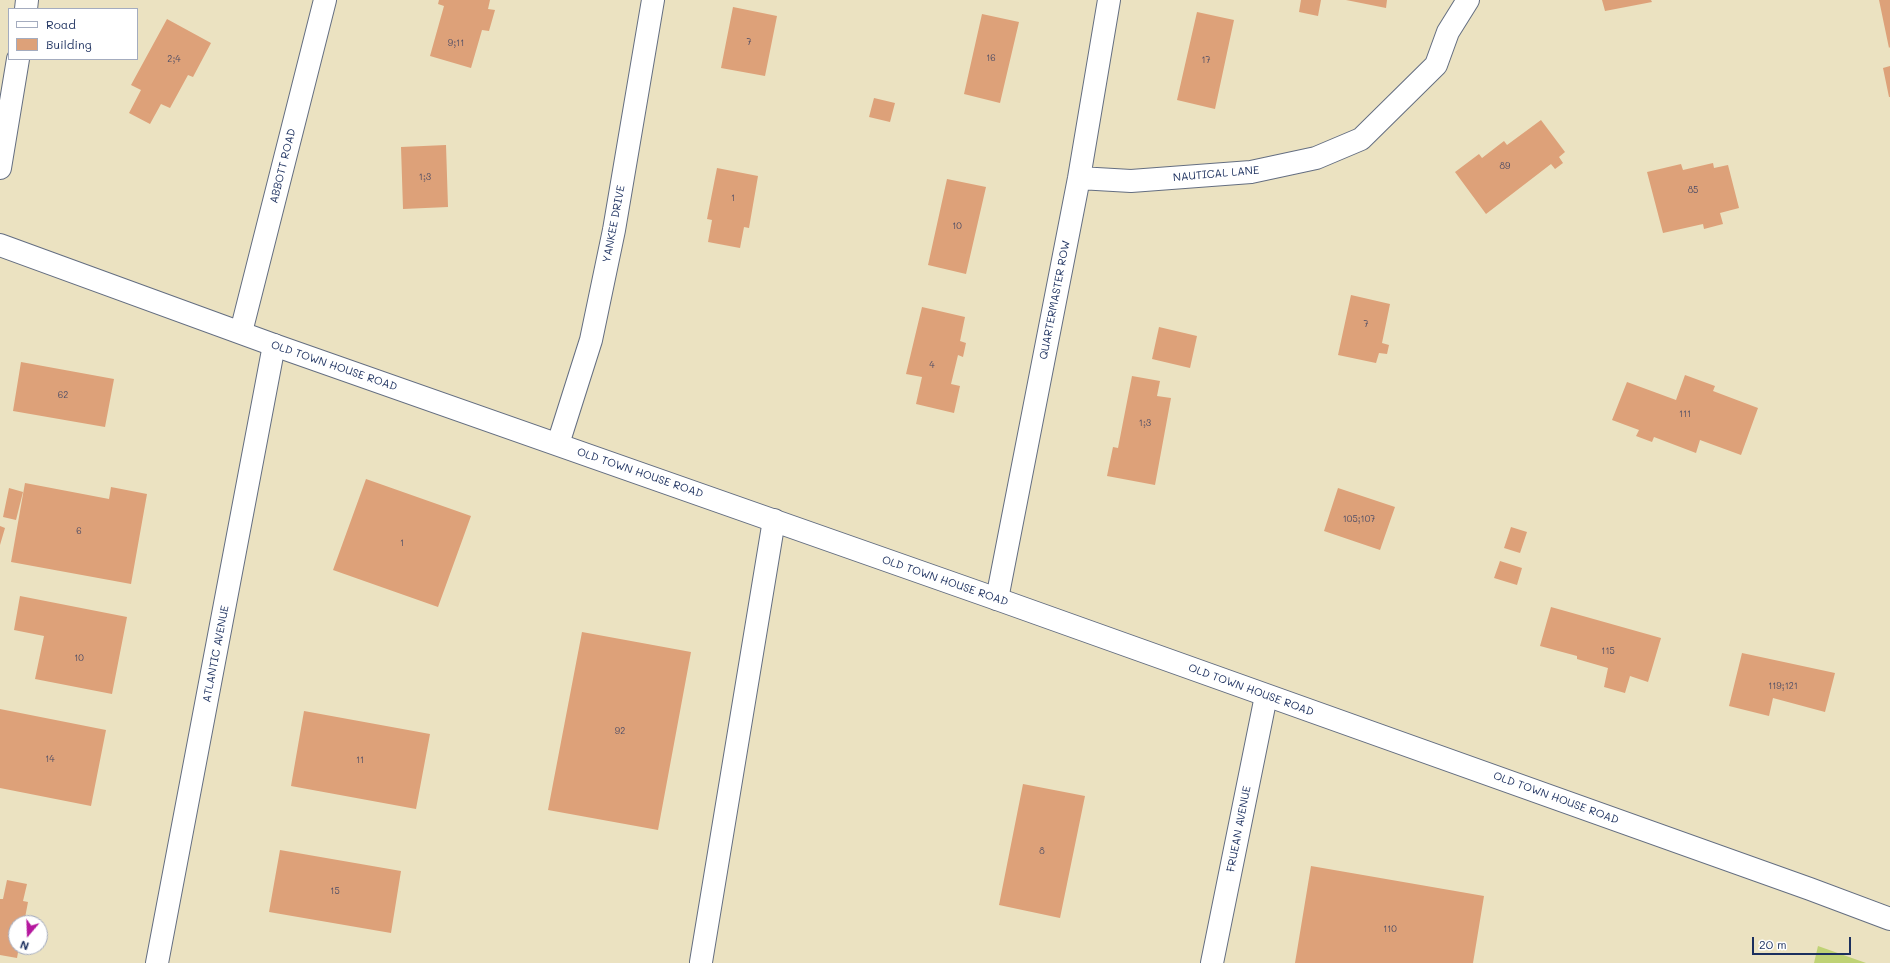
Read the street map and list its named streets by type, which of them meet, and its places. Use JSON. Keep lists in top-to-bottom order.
{
  "streets": {
    "street": [
      "ABBOTT ROAD",
      "NAUTICAL LANE",
      "YANKEE DRIVE",
      "QUARTERMASTER ROW",
      "OLD TOWN HOUSE ROAD",
      "ATLANTIC AVENUE",
      "FRUEAN AVENUE"
    ]
  },
  "crossings": [
    ["ABBOTT ROAD", "OLD TOWN HOUSE ROAD"],
    ["NAUTICAL LANE", "QUARTERMASTER ROW"],
    ["YANKEE DRIVE", "OLD TOWN HOUSE ROAD"],
    ["QUARTERMASTER ROW", "OLD TOWN HOUSE ROAD"],
    ["OLD TOWN HOUSE ROAD", "ATLANTIC AVENUE"],
    ["OLD TOWN HOUSE ROAD", "FRUEAN AVENUE"]
  ],
  "house_numbers": [
    "7",
    "9;11",
    "16",
    "2;4",
    "17",
    "89",
    "1;3",
    "85",
    "1",
    "10",
    "7",
    "4",
    "62",
    "111",
    "1;3",
    "105;107",
    "6",
    "1",
    "115",
    "10",
    "119;121",
    "92",
    "14",
    "11",
    "8",
    "15",
    "110"
  ],
  "legend": ["Road", "Building"],
  "scale_bar": "20 m",
  "north": "bottom"
}
